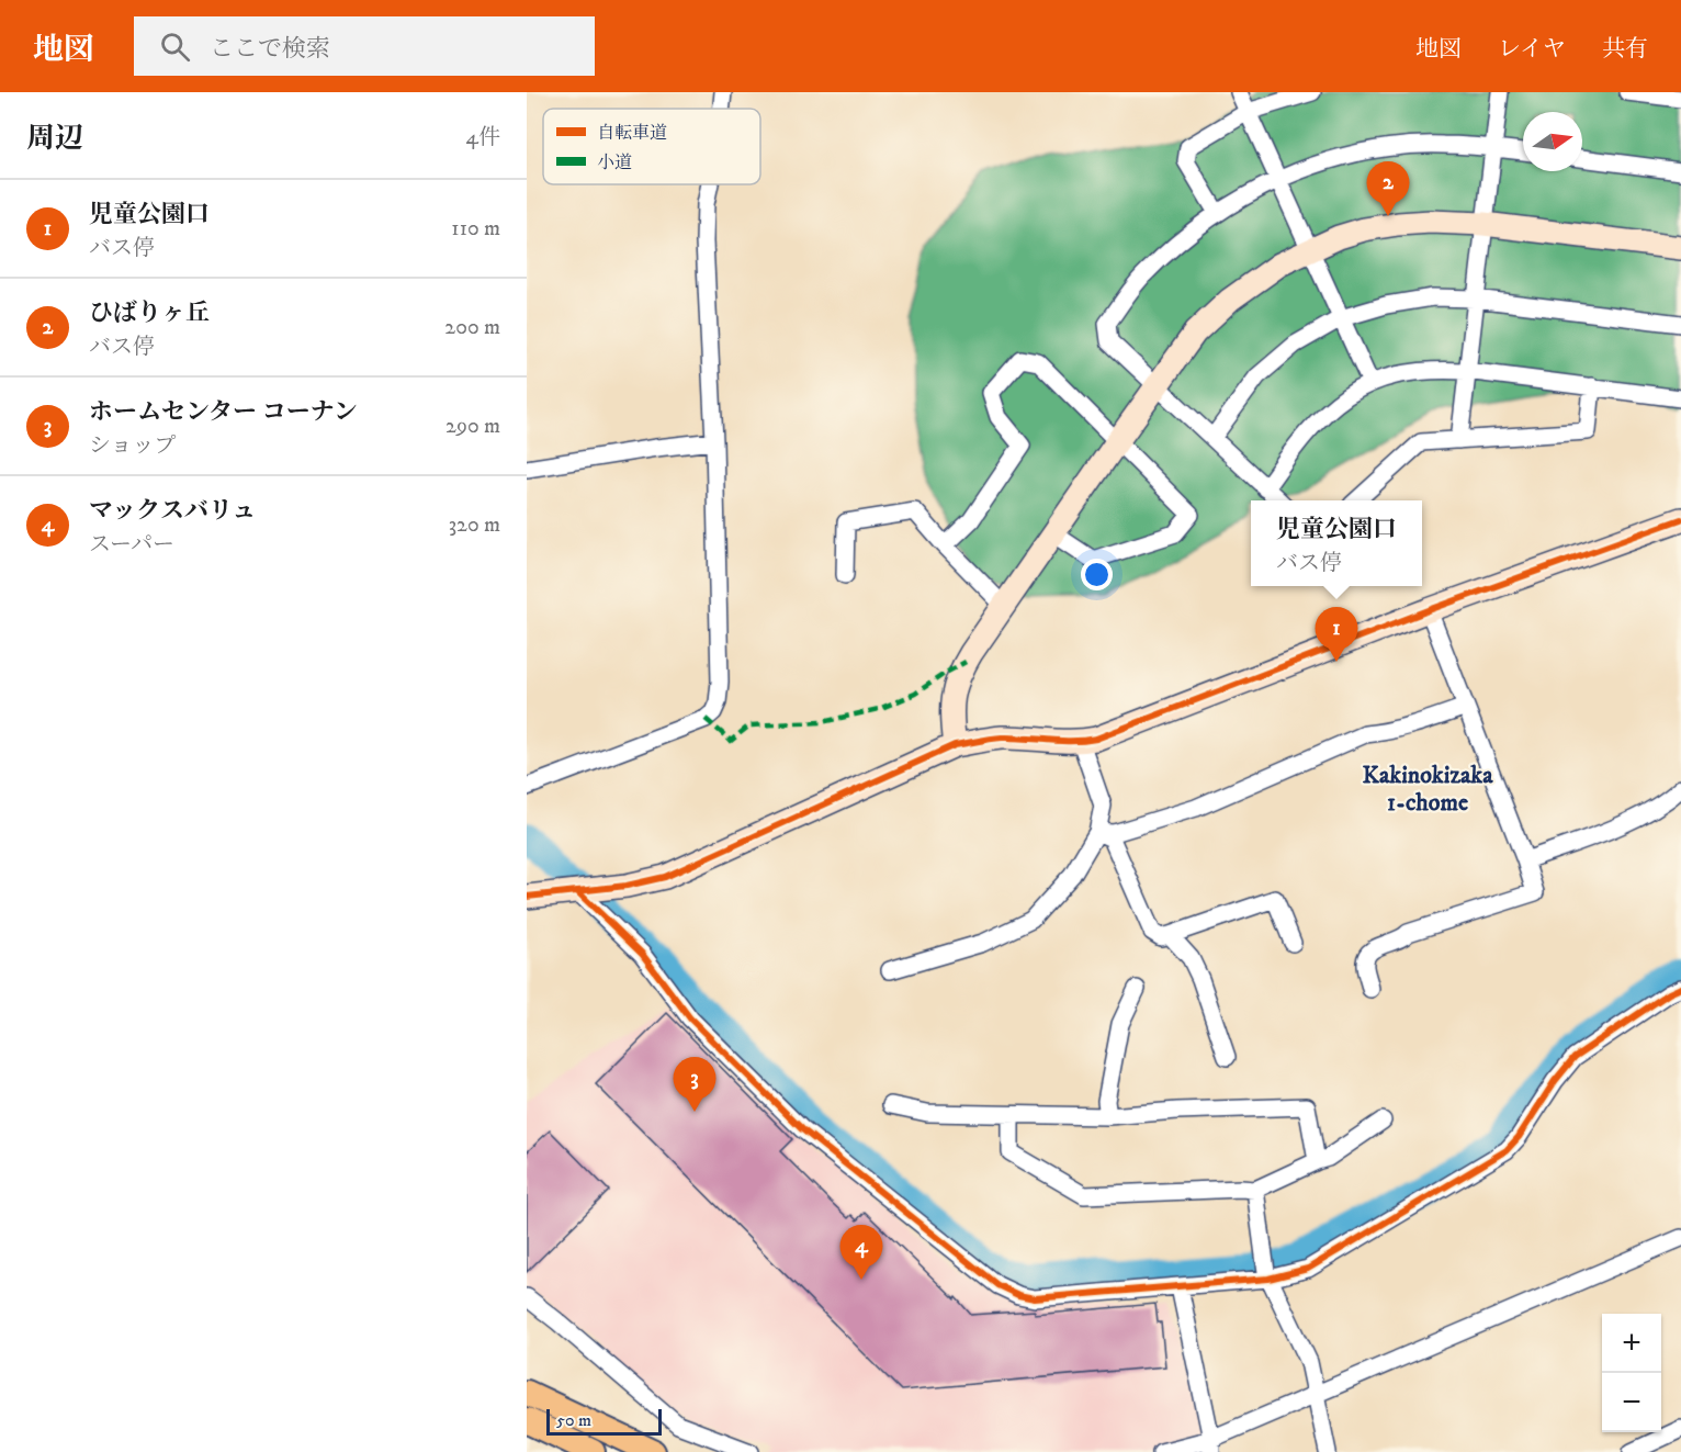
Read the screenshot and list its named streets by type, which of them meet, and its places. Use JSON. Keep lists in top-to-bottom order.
{
  "districts": ["Kakinokizaka 1-chome"],
  "legend": ["自転車道", "小道"],
  "scale_bar": "50 m",
  "north": "right",
  "page": {
    "header": "地図",
    "search": "ここで検索",
    "nav": ["地図", "レイヤ", "共有"],
    "heading": ["周辺", "4件"],
    "pins": [
      "2",
      "1",
      "3",
      "4"
    ],
    "list": [
      {
        "mark": "1",
        "name": "児童公園口",
        "note": "バス停",
        "value": "110 m"
      },
      {
        "mark": "2",
        "name": "ひばりヶ丘",
        "note": "バス停",
        "value": "200 m"
      },
      {
        "mark": "3",
        "name": "ホームセンター コーナン",
        "note": "ショップ",
        "value": "290 m"
      },
      {
        "mark": "4",
        "name": "マックスバリュ",
        "note": "スーパー",
        "value": "320 m"
      }
    ],
    "popup": ["児童公園口", "バス停"],
    "map_buttons": ["+", "−"],
    "scale": "50 m"
  }
}
